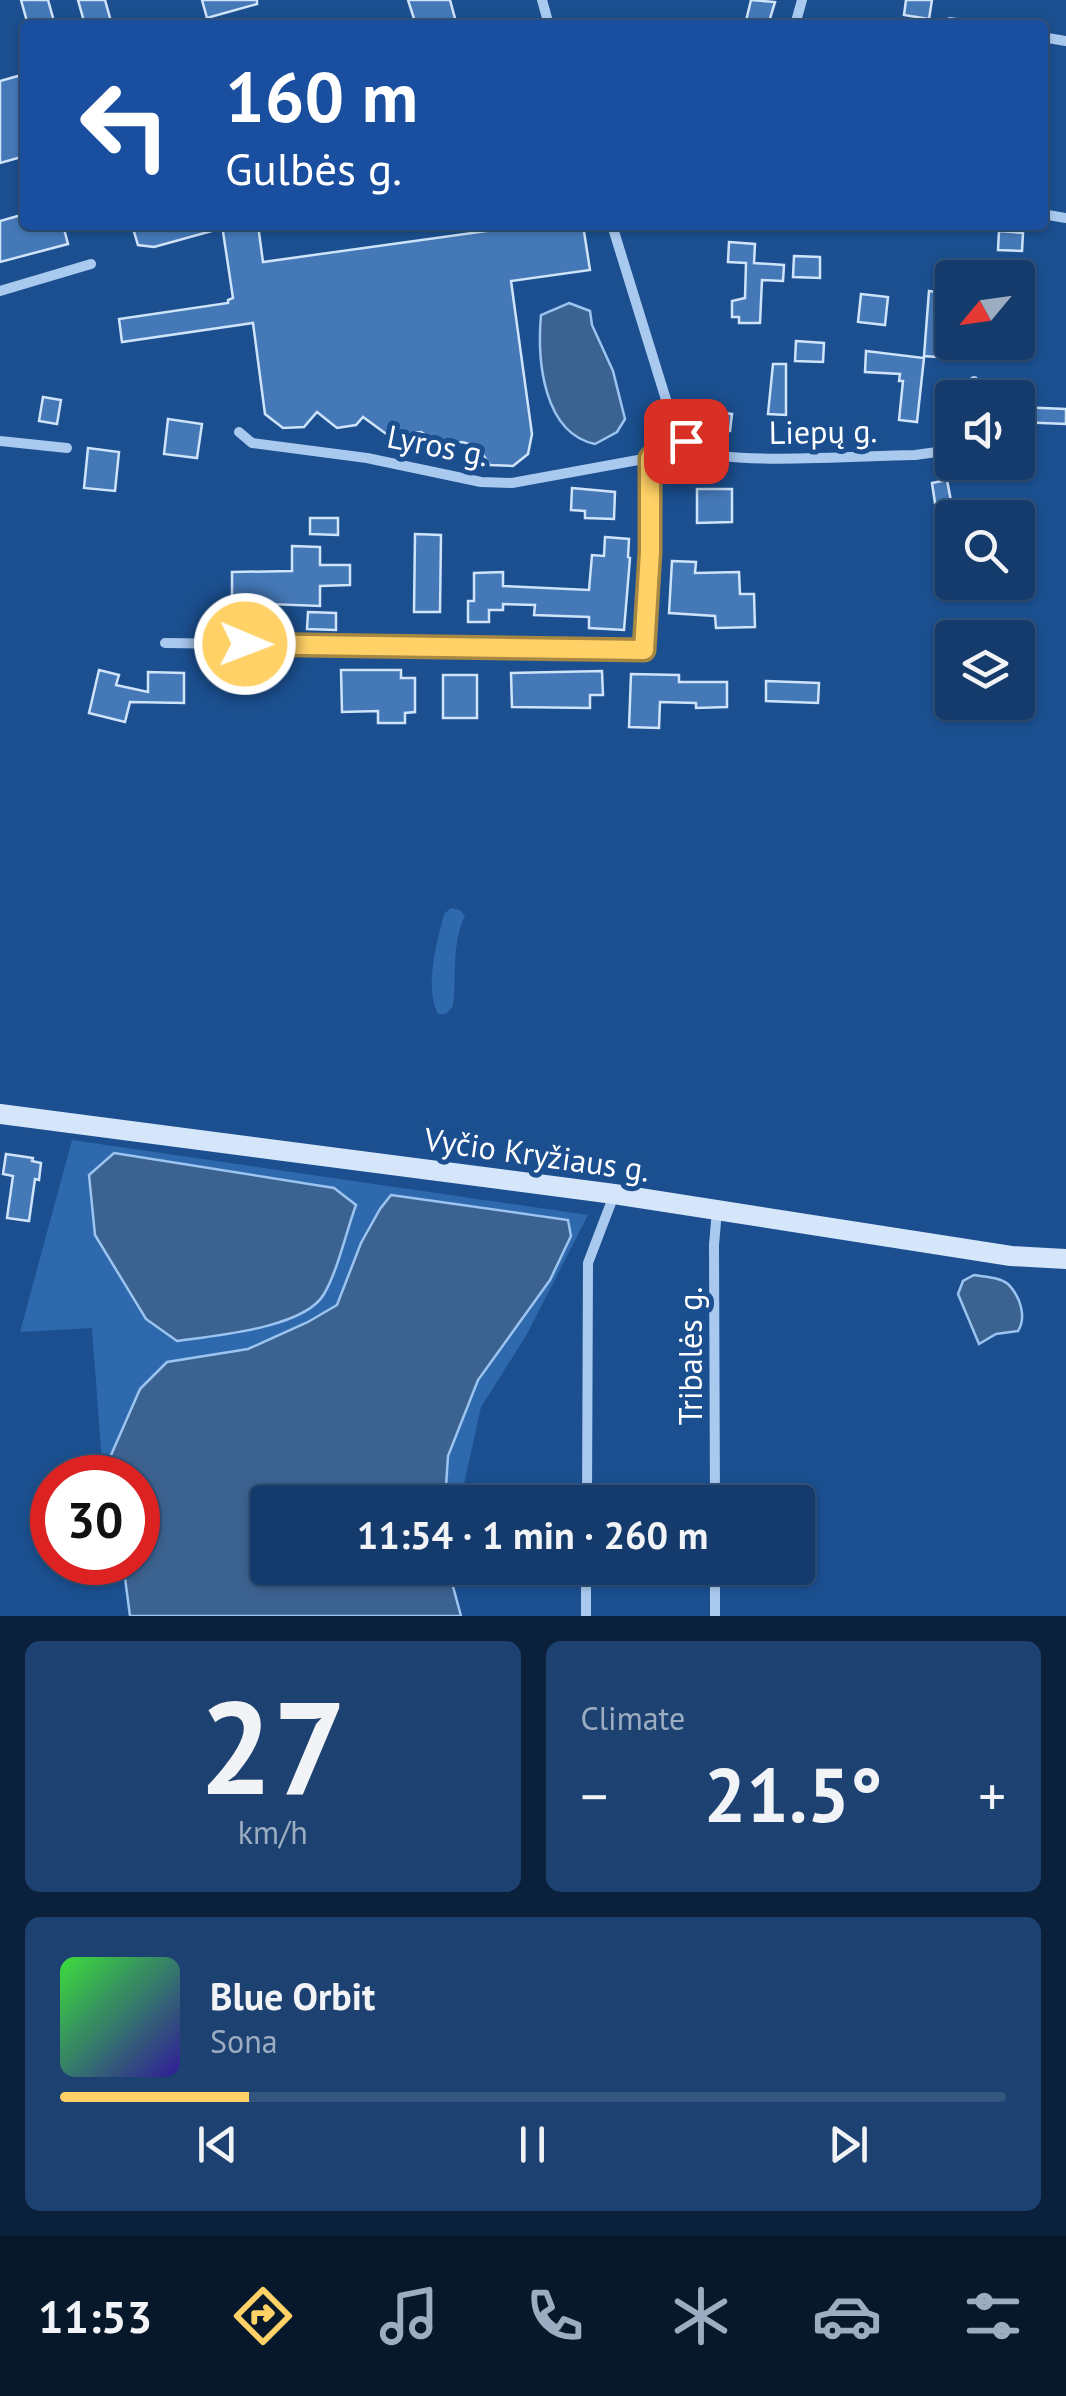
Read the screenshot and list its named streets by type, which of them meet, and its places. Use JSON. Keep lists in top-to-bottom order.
{
  "streets": {
    "street": [
      "Liepų g.",
      "Lyros g.",
      "Vyčio Kryžiaus g.",
      "Tribalės g."
    ]
  },
  "crossings": [
    ["Vyčio Kryžiaus g.", "Tribalės g."]
  ],
  "north": "bottom left",
  "page": {
    "turn": ["160 m", "Gulbės g."],
    "limit": "30",
    "trip": "11:54 · 1 min · 260 m",
    "tile": [
      ["27", "km/h"],
      "Climate"
    ],
    "heat": ["−", "21.5°", "+"],
    "song": ["Blue Orbit", "Sona"],
    "tabs": "11:53"
  }
}
